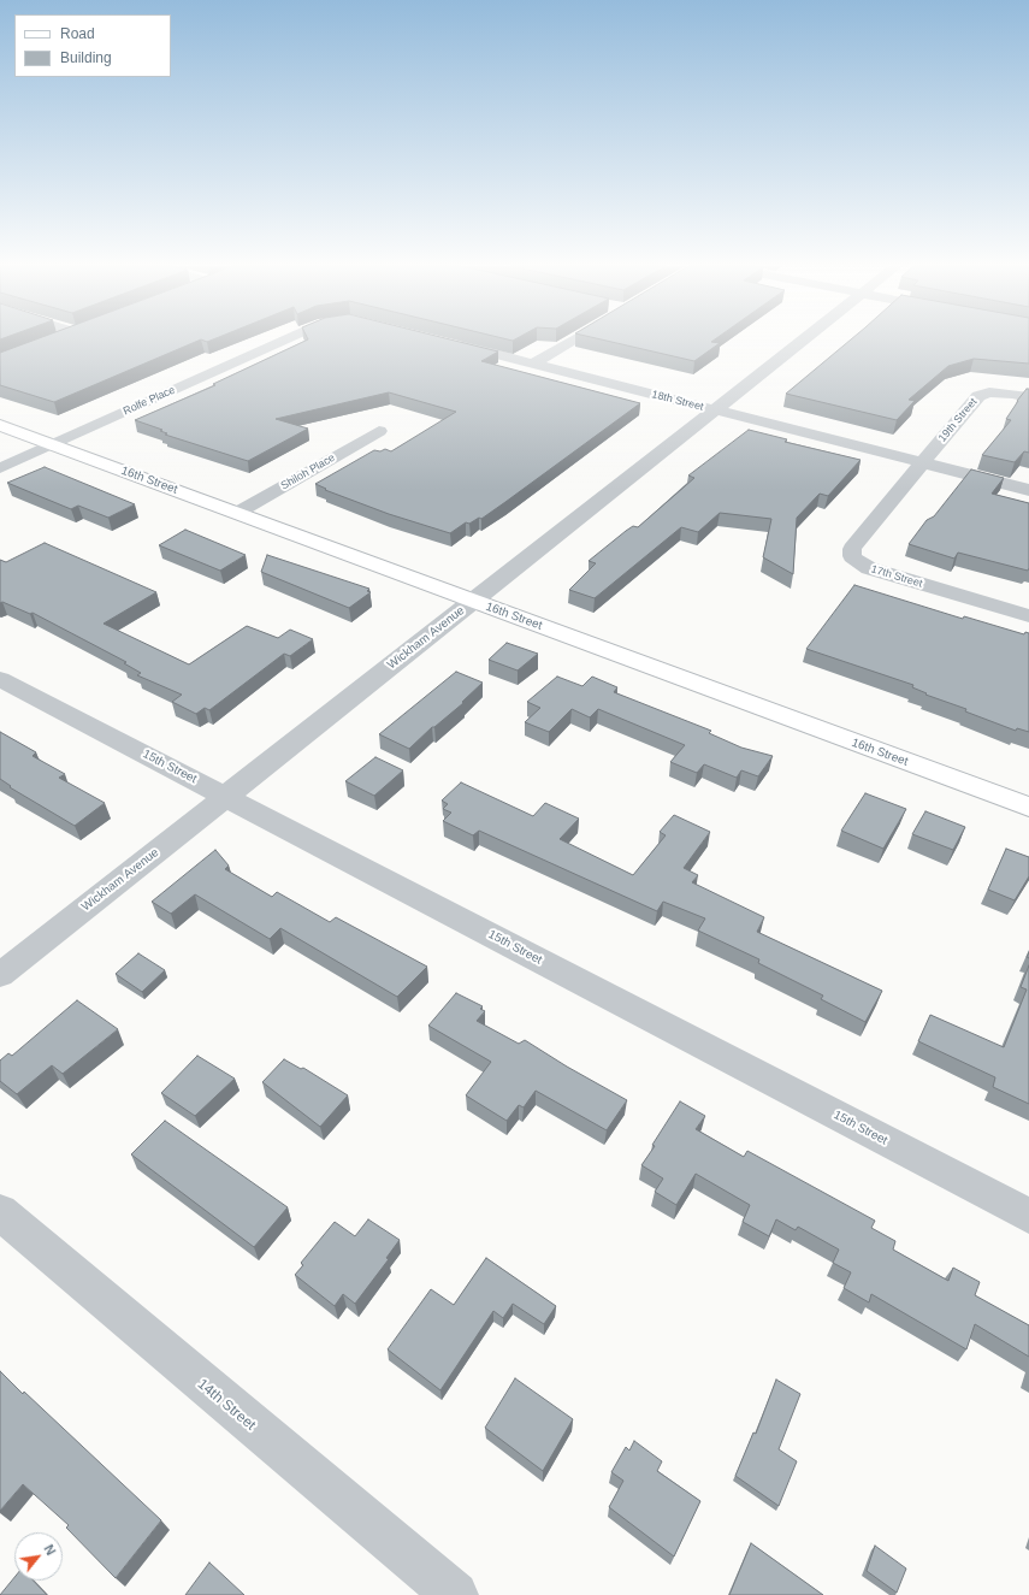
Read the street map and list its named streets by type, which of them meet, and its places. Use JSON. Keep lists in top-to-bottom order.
{
  "streets": {
    "main road": ["16th Street"],
    "street": [
      "Rolfe Place",
      "18th Street",
      "19th Street",
      "Shiloh Place",
      "17th Street",
      "Wickham Avenue",
      "15th Street",
      "14th Street"
    ]
  },
  "crossings": [
    ["Rolfe Place", "16th Street"],
    ["18th Street", "19th Street"],
    ["18th Street", "17th Street"],
    ["18th Street", "Wickham Avenue"],
    ["19th Street", "17th Street"],
    ["Shiloh Place", "16th Street"],
    ["16th Street", "Wickham Avenue"],
    ["Wickham Avenue", "15th Street"]
  ],
  "legend": ["Road", "Building"],
  "north": "top right"
}
